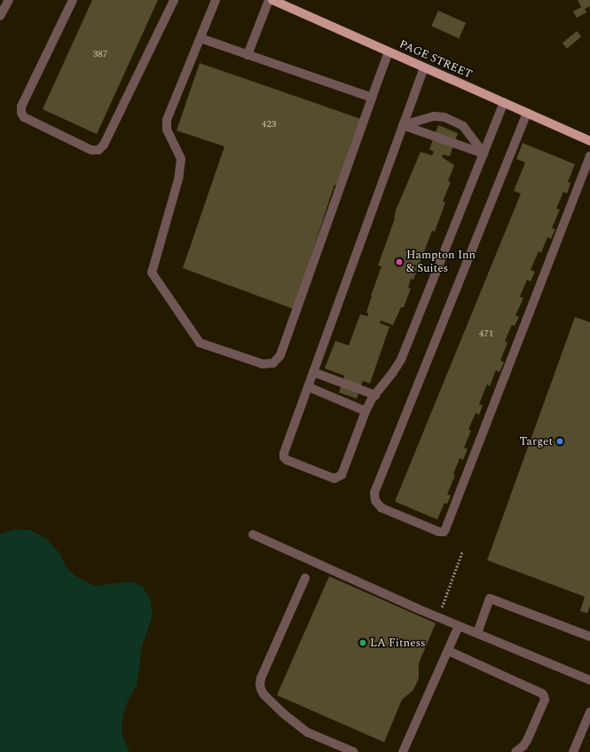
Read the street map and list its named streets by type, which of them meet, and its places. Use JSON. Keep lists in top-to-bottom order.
{
  "streets": {
    "main road": ["PAGE STREET"]
  },
  "places": ["Hampton Inn & Suites", "Target", "LA Fitness"],
  "house_numbers": ["387", "423", "471"]
}
